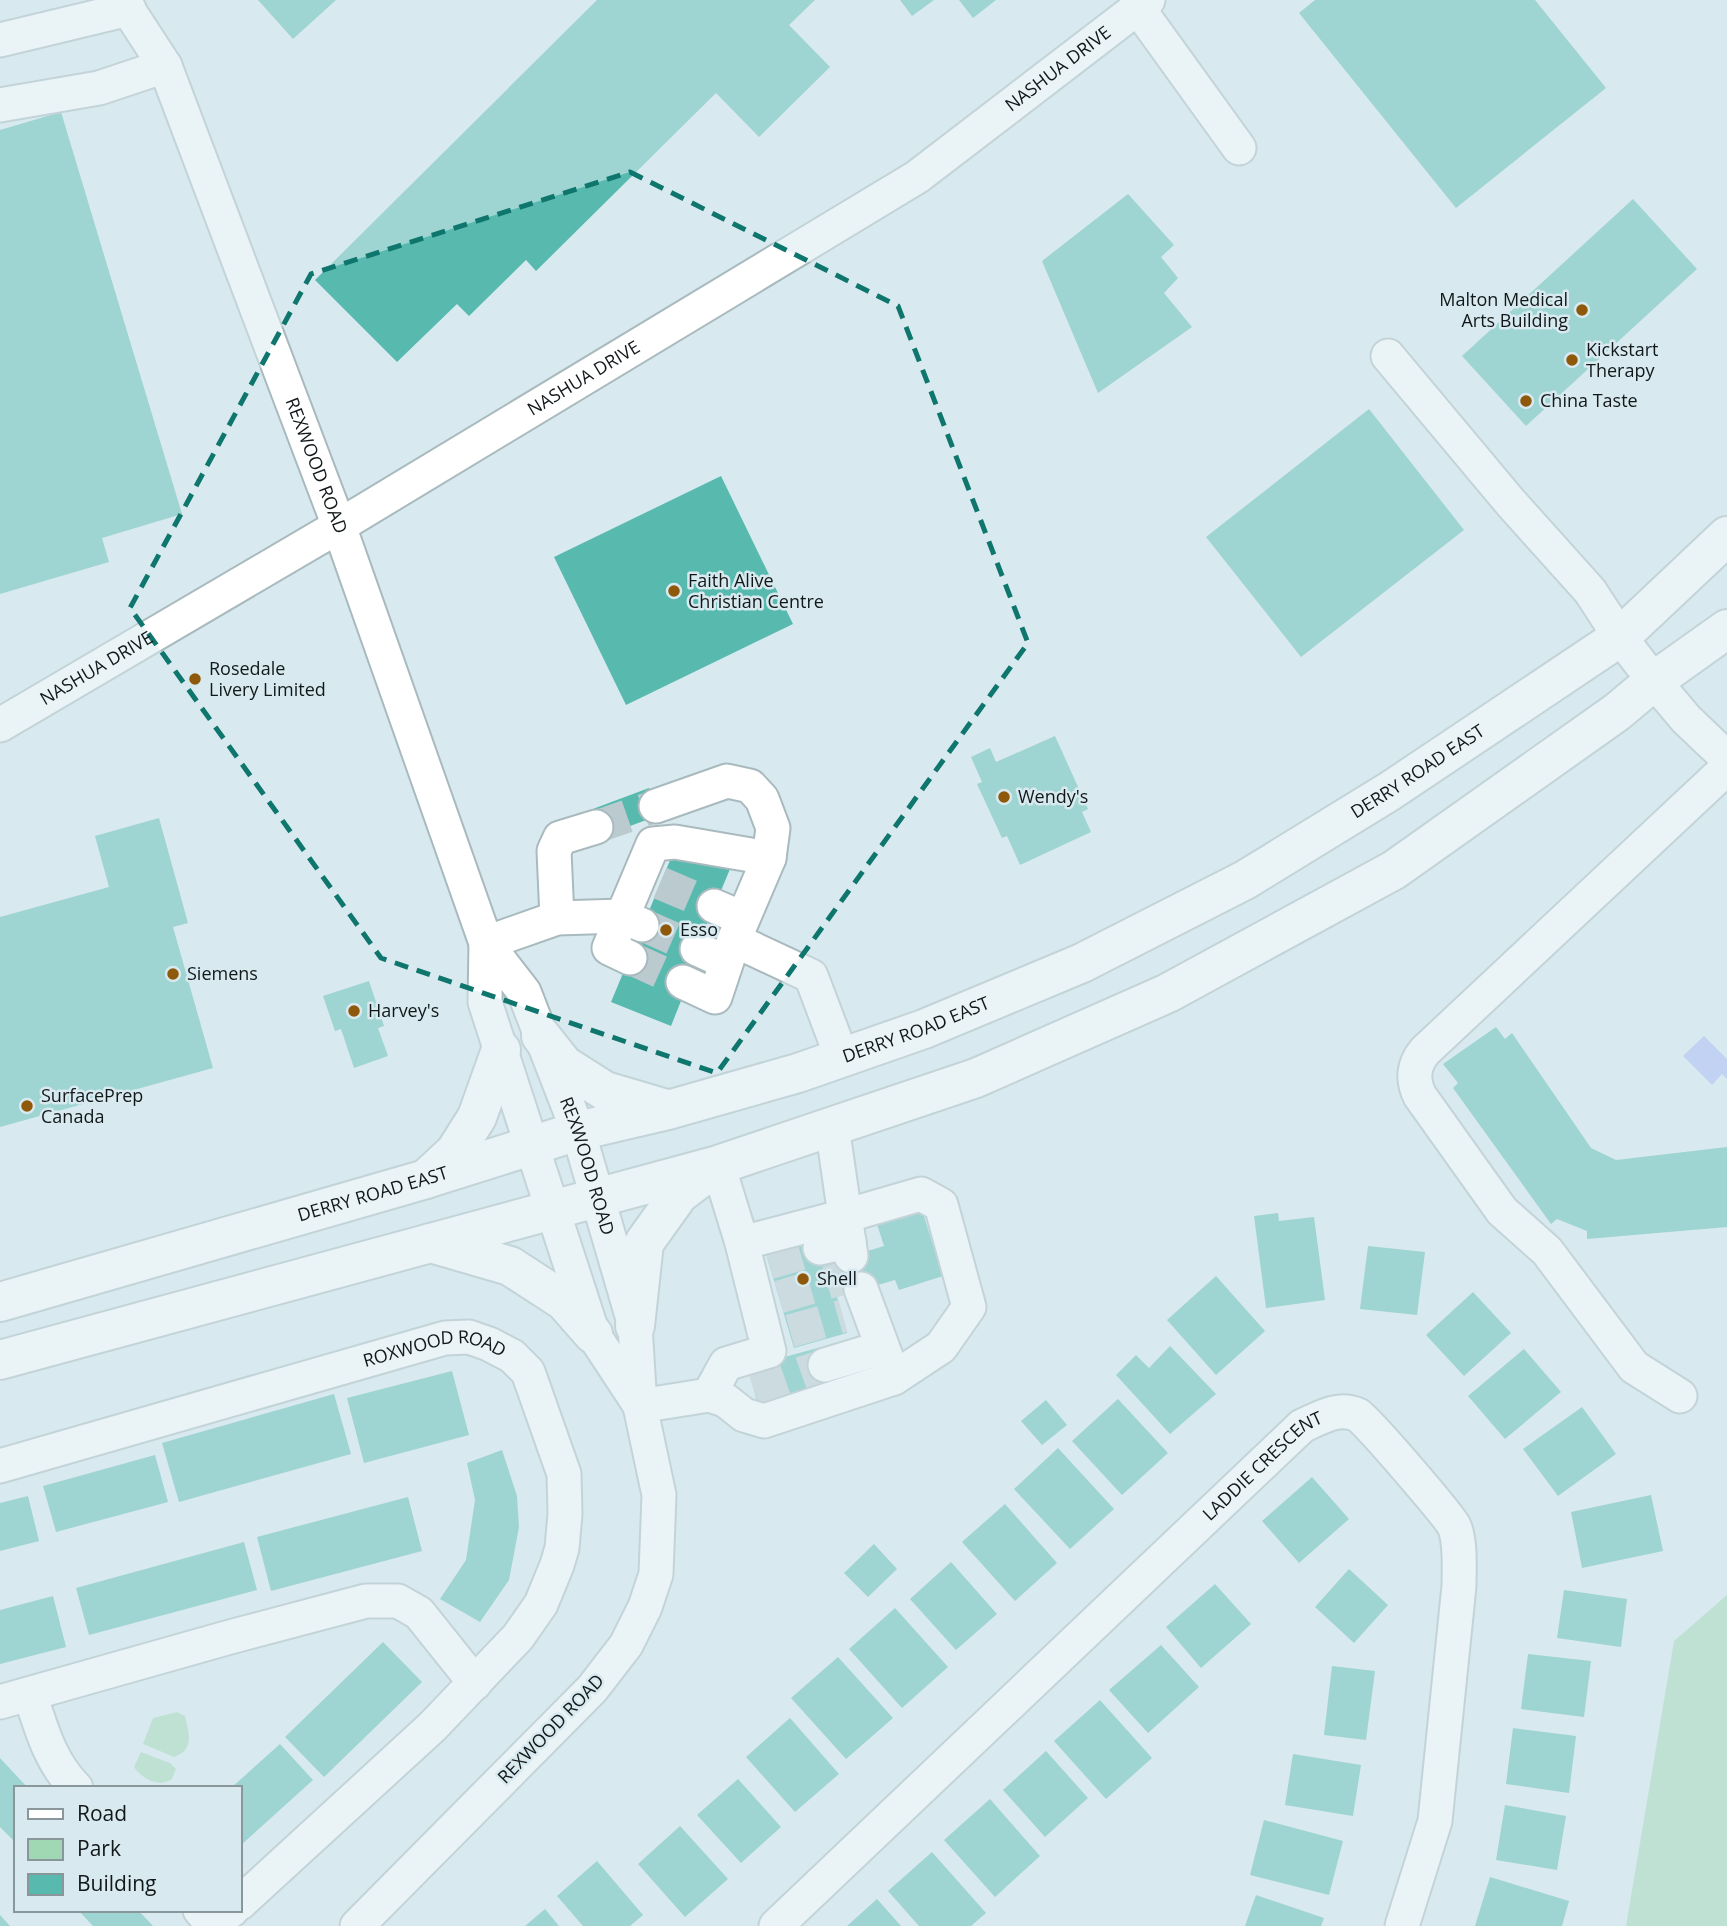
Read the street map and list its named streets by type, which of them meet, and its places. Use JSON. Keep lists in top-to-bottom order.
{
  "streets": {
    "main road": ["DERRY ROAD EAST"],
    "street": [
      "NASHUA DRIVE",
      "REXWOOD ROAD",
      "ROXWOOD ROAD",
      "LADDIE CRESCENT"
    ]
  },
  "crossings": [
    ["NASHUA DRIVE", "REXWOOD ROAD"],
    ["REXWOOD ROAD", "DERRY ROAD EAST"]
  ],
  "places": [
    "Malton Medical Arts Building",
    "Kickstart Therapy",
    "China Taste",
    "Faith Alive Christian Centre",
    "Rosedale Livery Limited",
    "Wendy's",
    "Esso",
    "Siemens",
    "Harvey's",
    "SurfacePrep Canada",
    "Shell"
  ],
  "legend": ["Road", "Park", "Building"]
}
